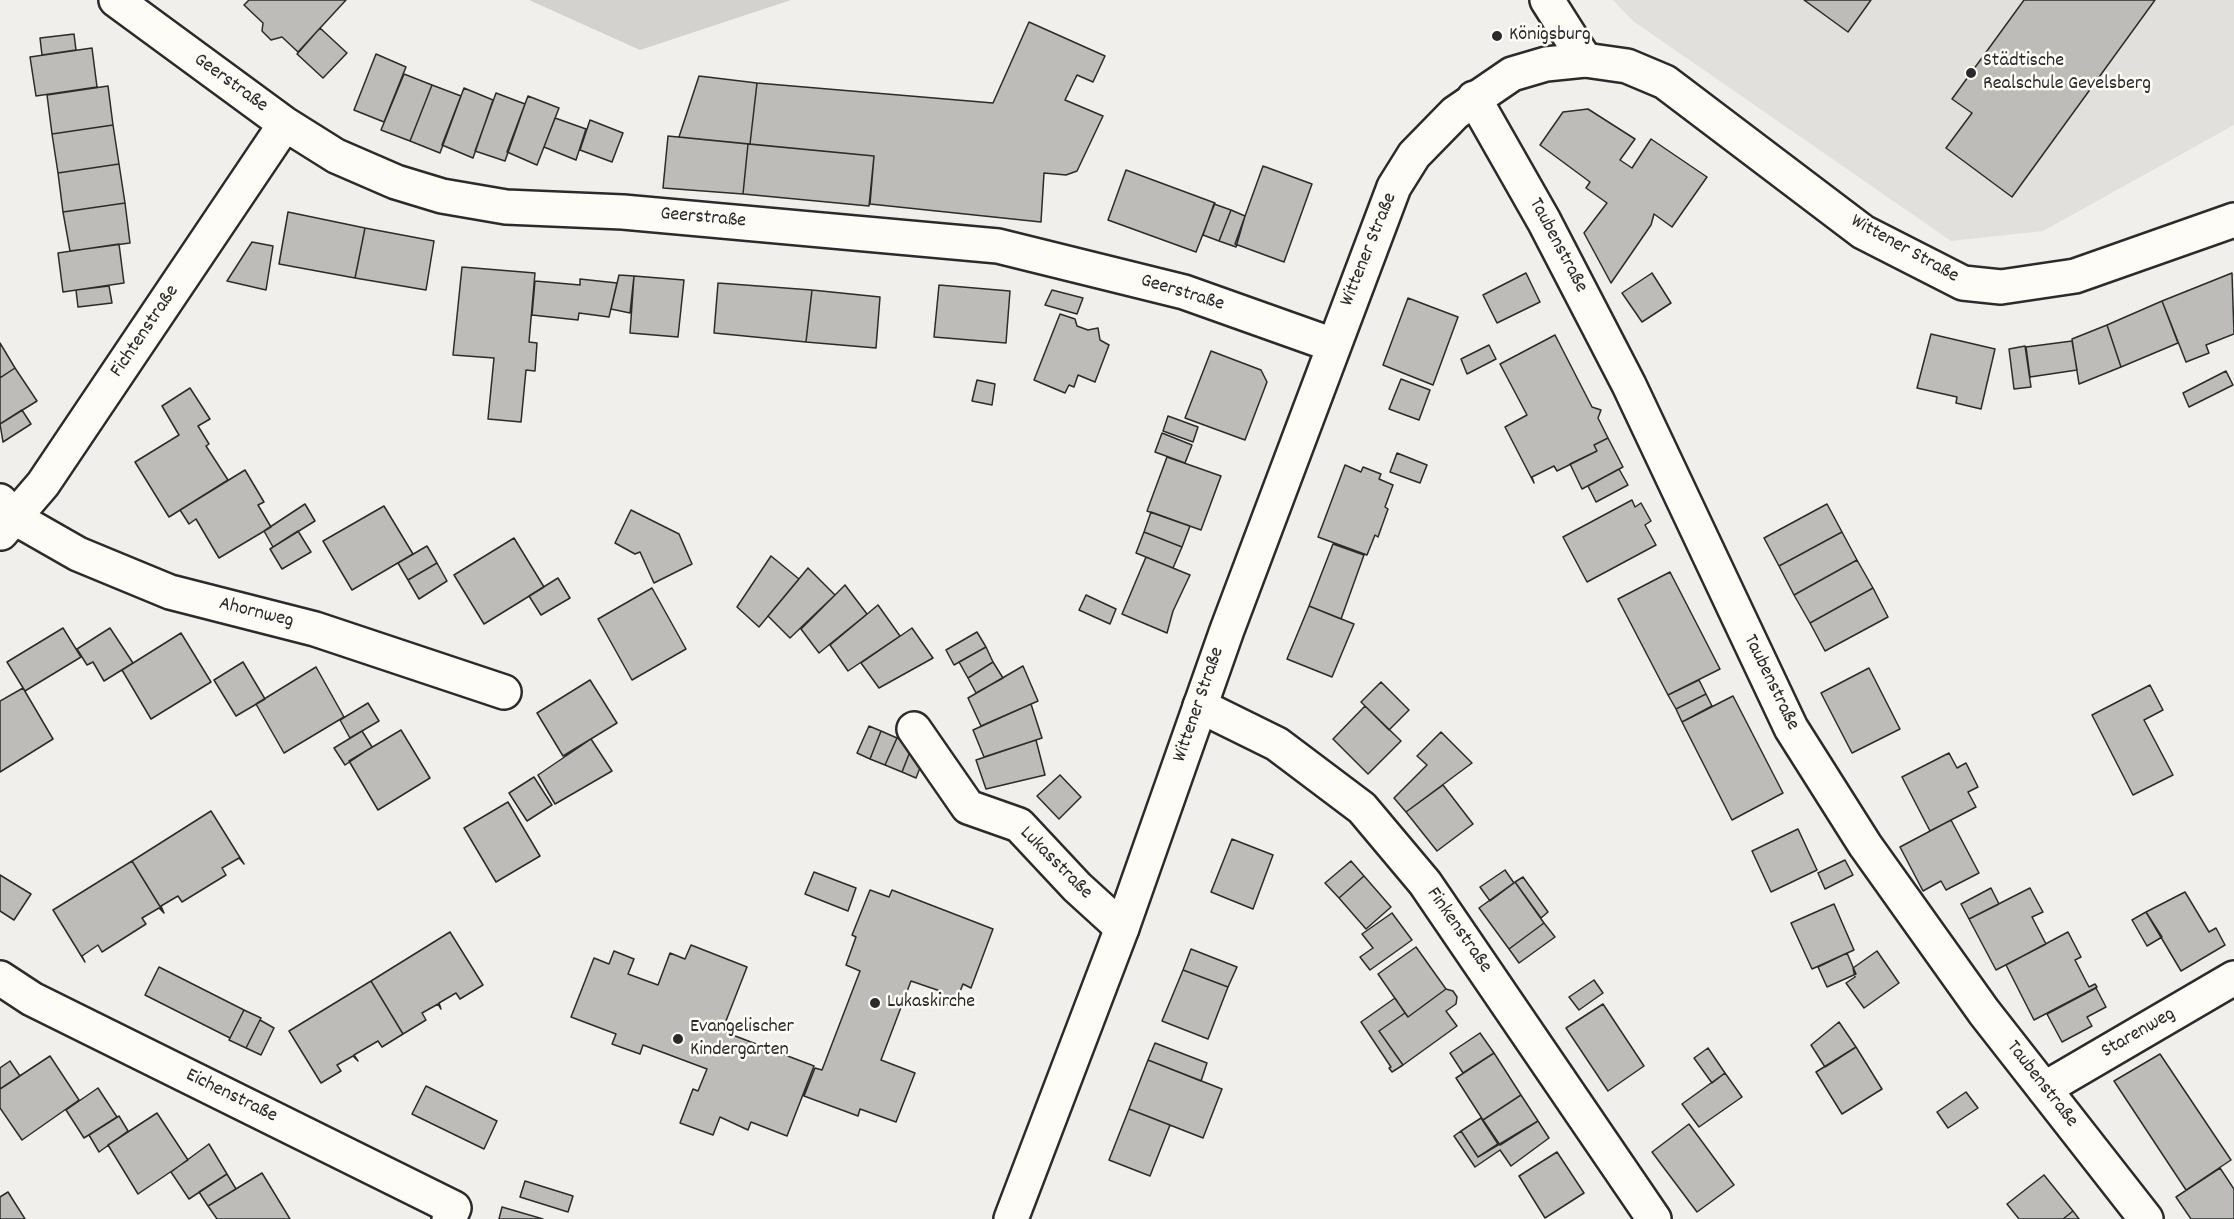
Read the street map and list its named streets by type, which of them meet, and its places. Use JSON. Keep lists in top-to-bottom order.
{
  "streets": {
    "street": [
      "Geerstraße",
      "Taubenstraße",
      "Wittener Straße",
      "Fichtenstraße",
      "Ahornweg",
      "Lukasstraße",
      "Finkenstraße",
      "Starenweg",
      "Eichenstraße"
    ]
  },
  "crossings": [
    ["Geerstraße", "Wittener Straße"],
    ["Geerstraße", "Fichtenstraße"],
    ["Taubenstraße", "Wittener Straße"],
    ["Taubenstraße", "Starenweg"],
    ["Wittener Straße", "Lukasstraße"],
    ["Wittener Straße", "Finkenstraße"],
    ["Fichtenstraße", "Ahornweg"]
  ],
  "places": [
    "Königsburg",
    "Städtische Realschule Gevelsberg",
    "Lukaskirche",
    "Evangelischer Kindergarten"
  ]
}
